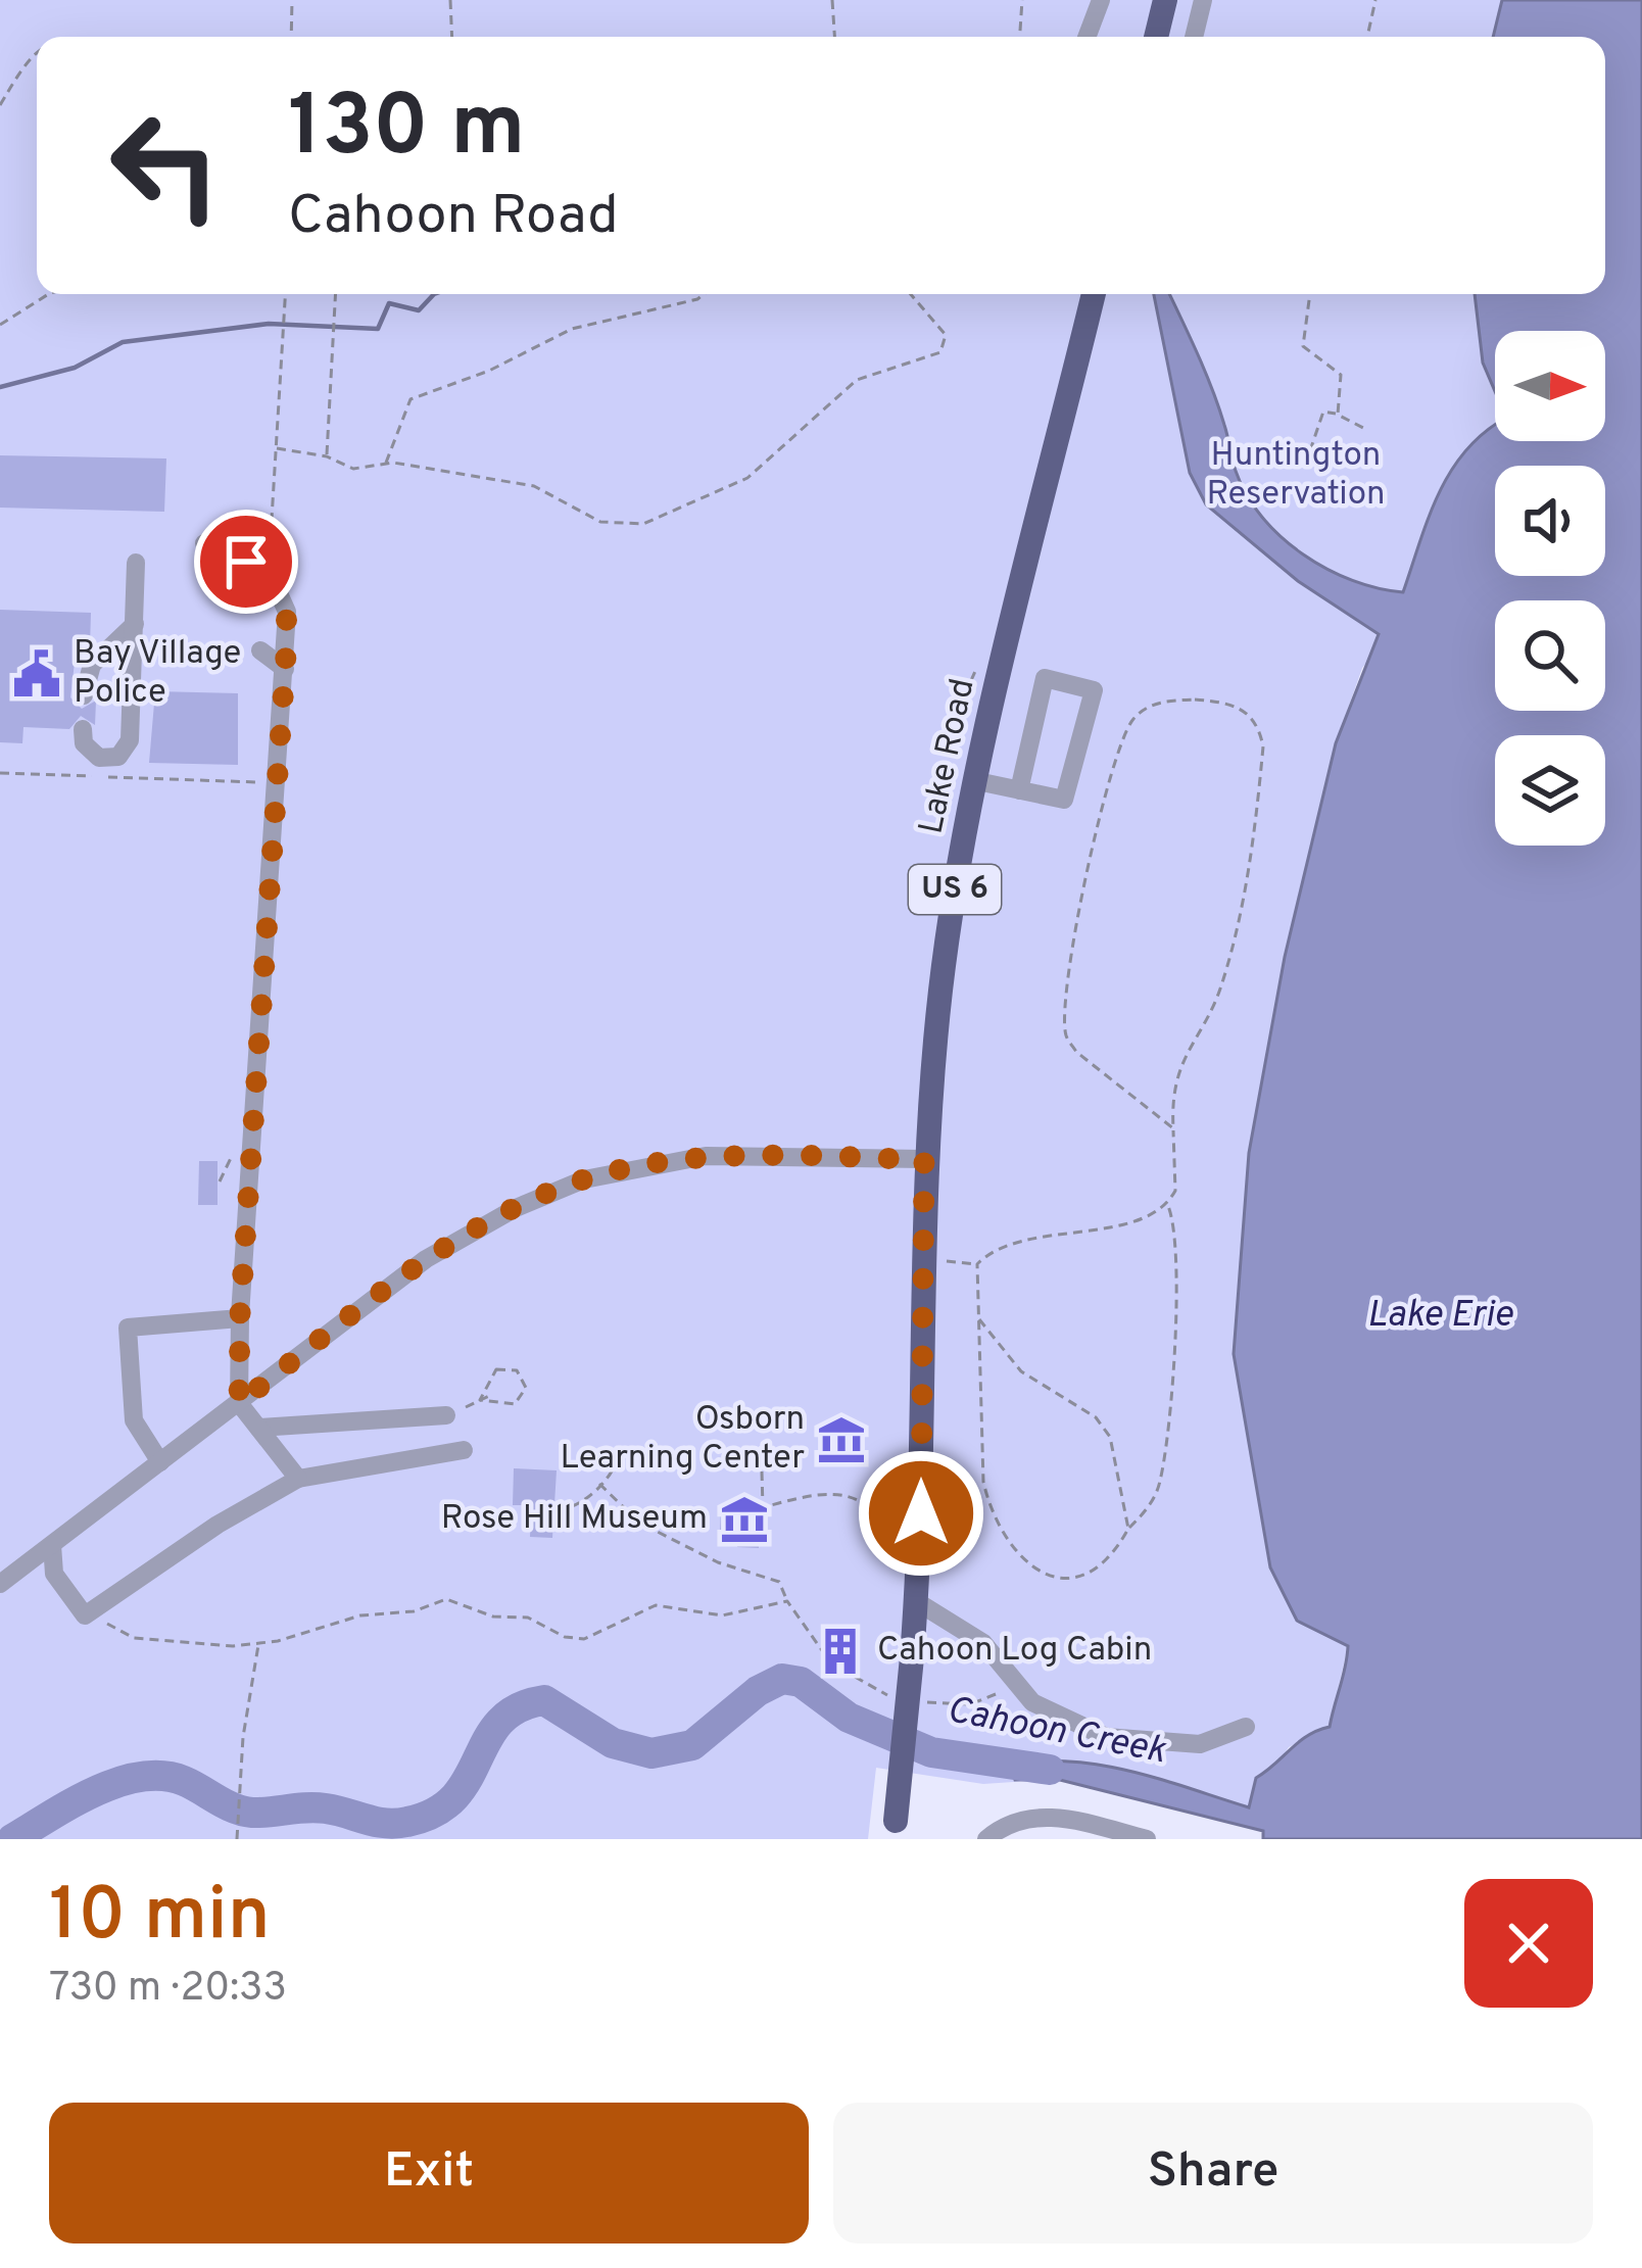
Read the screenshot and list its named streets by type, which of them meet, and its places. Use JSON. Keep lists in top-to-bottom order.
{
  "streets": {
    "main road": ["Lake Road", "US 6"]
  },
  "water": ["Lake Erie", "Cahoon Creek"],
  "parks": ["Huntington Reservation"],
  "places": {
    "public building": ["Bay Village Police"],
    "museum": ["Osborn Learning Center", "Rose Hill Museum"],
    "building": ["Cahoon Log Cabin"]
  },
  "north": "right",
  "page": {
    "turn": ["130 m", "Cahoon Road"],
    "heading": ["10 min", "730 m · 20:33"],
    "buttons": ["Exit", "Share"]
  }
}
